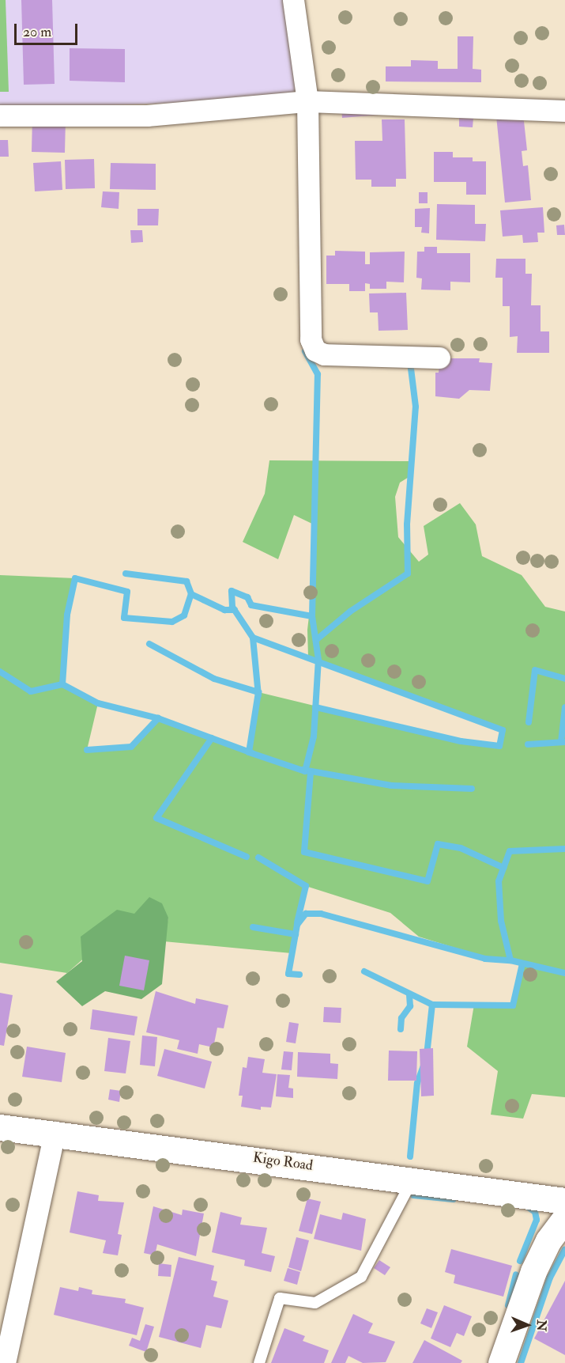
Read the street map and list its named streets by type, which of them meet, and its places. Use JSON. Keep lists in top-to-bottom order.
{
  "streets": {
    "street": ["Kigo Road"]
  },
  "scale_bar": "20 m",
  "north": "right"
}
